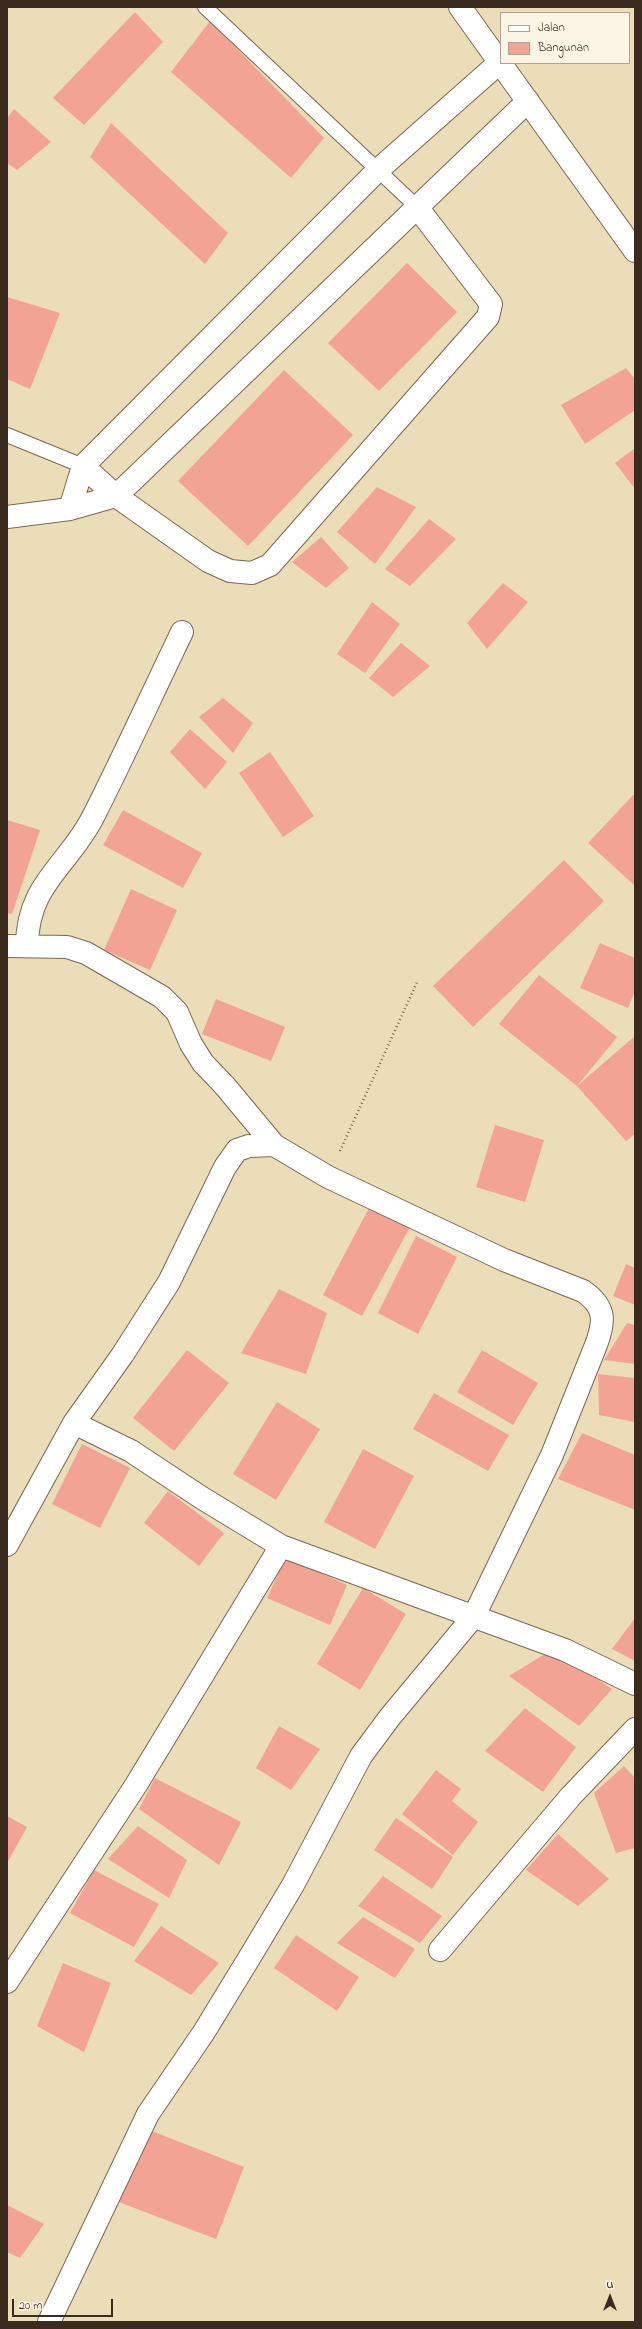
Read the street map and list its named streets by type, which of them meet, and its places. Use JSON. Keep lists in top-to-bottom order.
{
  "legend": ["Jalan", "Bangunan"],
  "scale_bar": "20 m",
  "north": "top"
}
